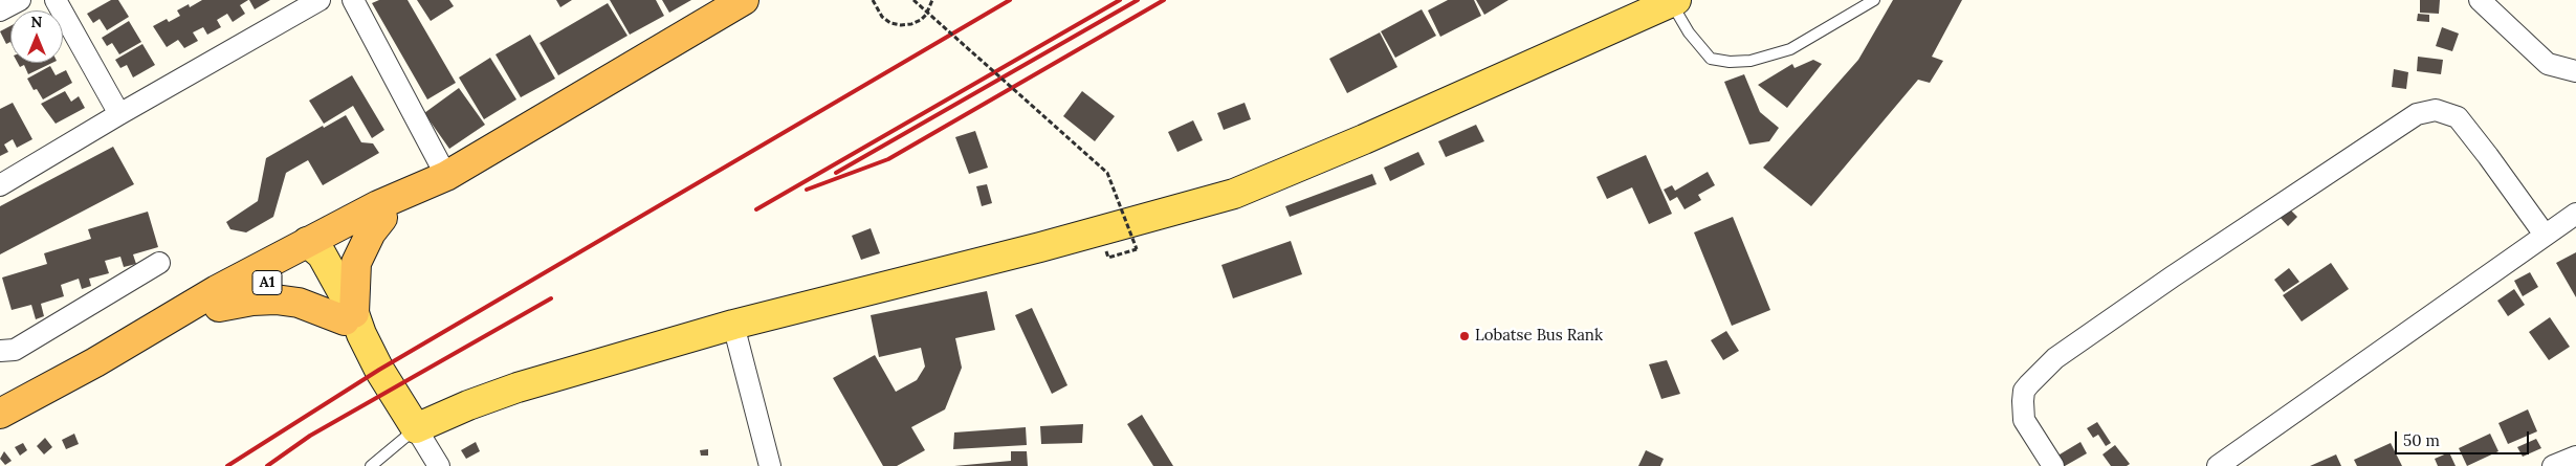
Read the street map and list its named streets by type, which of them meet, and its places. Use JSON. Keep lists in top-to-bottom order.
{
  "streets": {
    "highway": ["A1"]
  },
  "places": ["Lobatse Bus Rank"],
  "scale_bar": "50 m",
  "north": "top"
}
